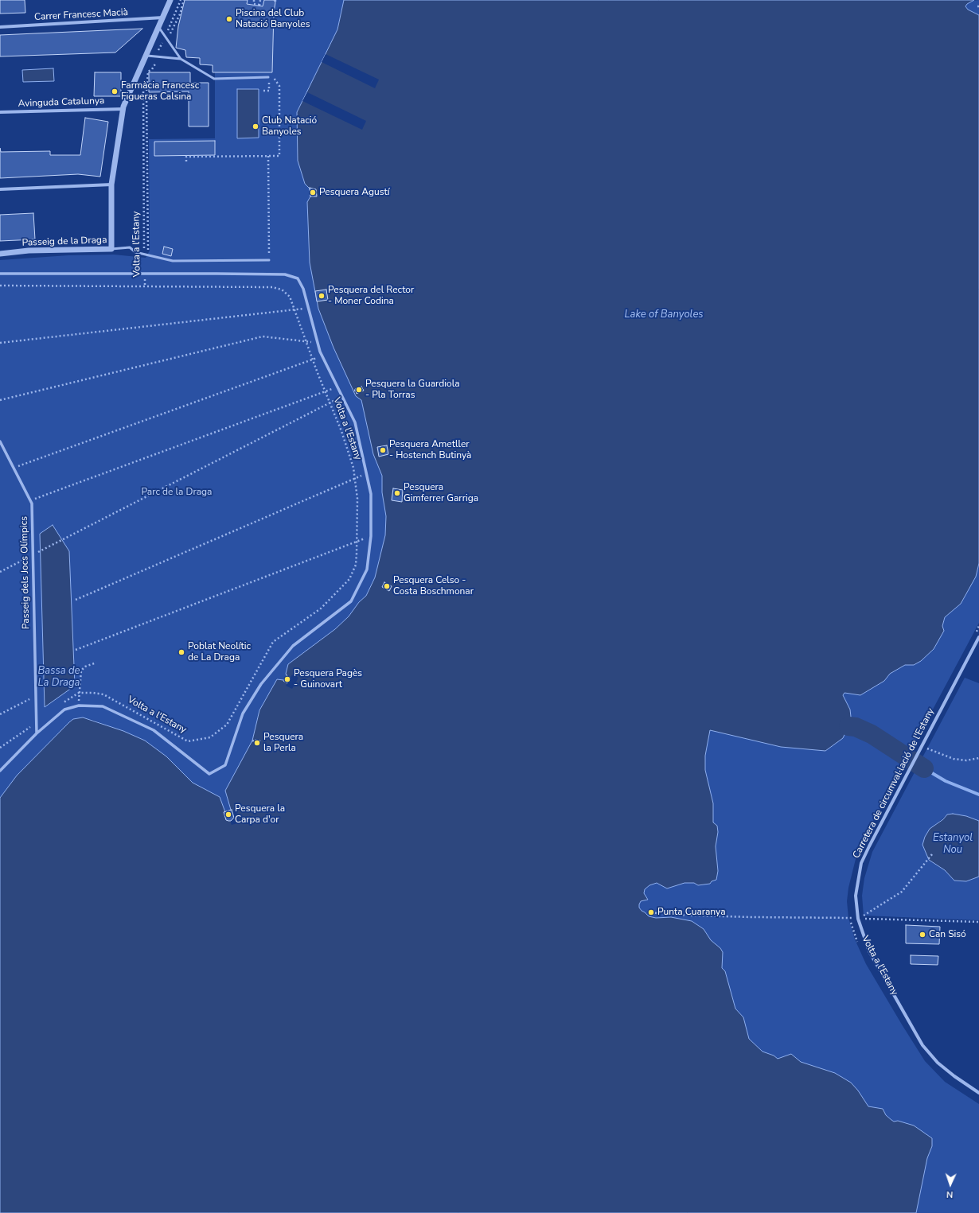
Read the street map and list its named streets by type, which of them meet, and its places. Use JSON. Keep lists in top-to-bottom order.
{
  "streets": {
    "street": [
      "Carrer Francesc Macià",
      "Avinguda Catalunya",
      "Passeig de la Draga",
      "Passeig dels Jocs Olímpics",
      "Carretera de circumval·lació de l'Estany"
    ],
    "path": ["Volta a l'Estany"]
  },
  "crossings": [
    ["Passeig de la Draga", "Volta a l'Estany"]
  ],
  "water": ["Lake of Banyoles", "Bassa de La Draga", "Estanyol Nou"],
  "parks": ["Parc de la Draga"],
  "places": [
    "Piscina del Club Natació Banyoles",
    "Farmàcia Francesc Figueras Calsina",
    "Club Natació Banyoles",
    "Pesquera Agustí",
    "Pesquera del Rector - Moner Codina",
    "Pesquera la Guardiola - Pla Torras",
    "Pesquera Ametller - Hostench Butinyà",
    "Pesquera Gimferrer Garriga",
    "Pesquera Celso - Costa Boschmonar",
    "Poblat Neolític de La Draga",
    "Pesquera Pagès - Guinovart",
    "Pesquera la Perla",
    "Pesquera la Carpa d'or",
    "Punta Cuaranya",
    "Can Sisó"
  ],
  "north": "bottom"
}
